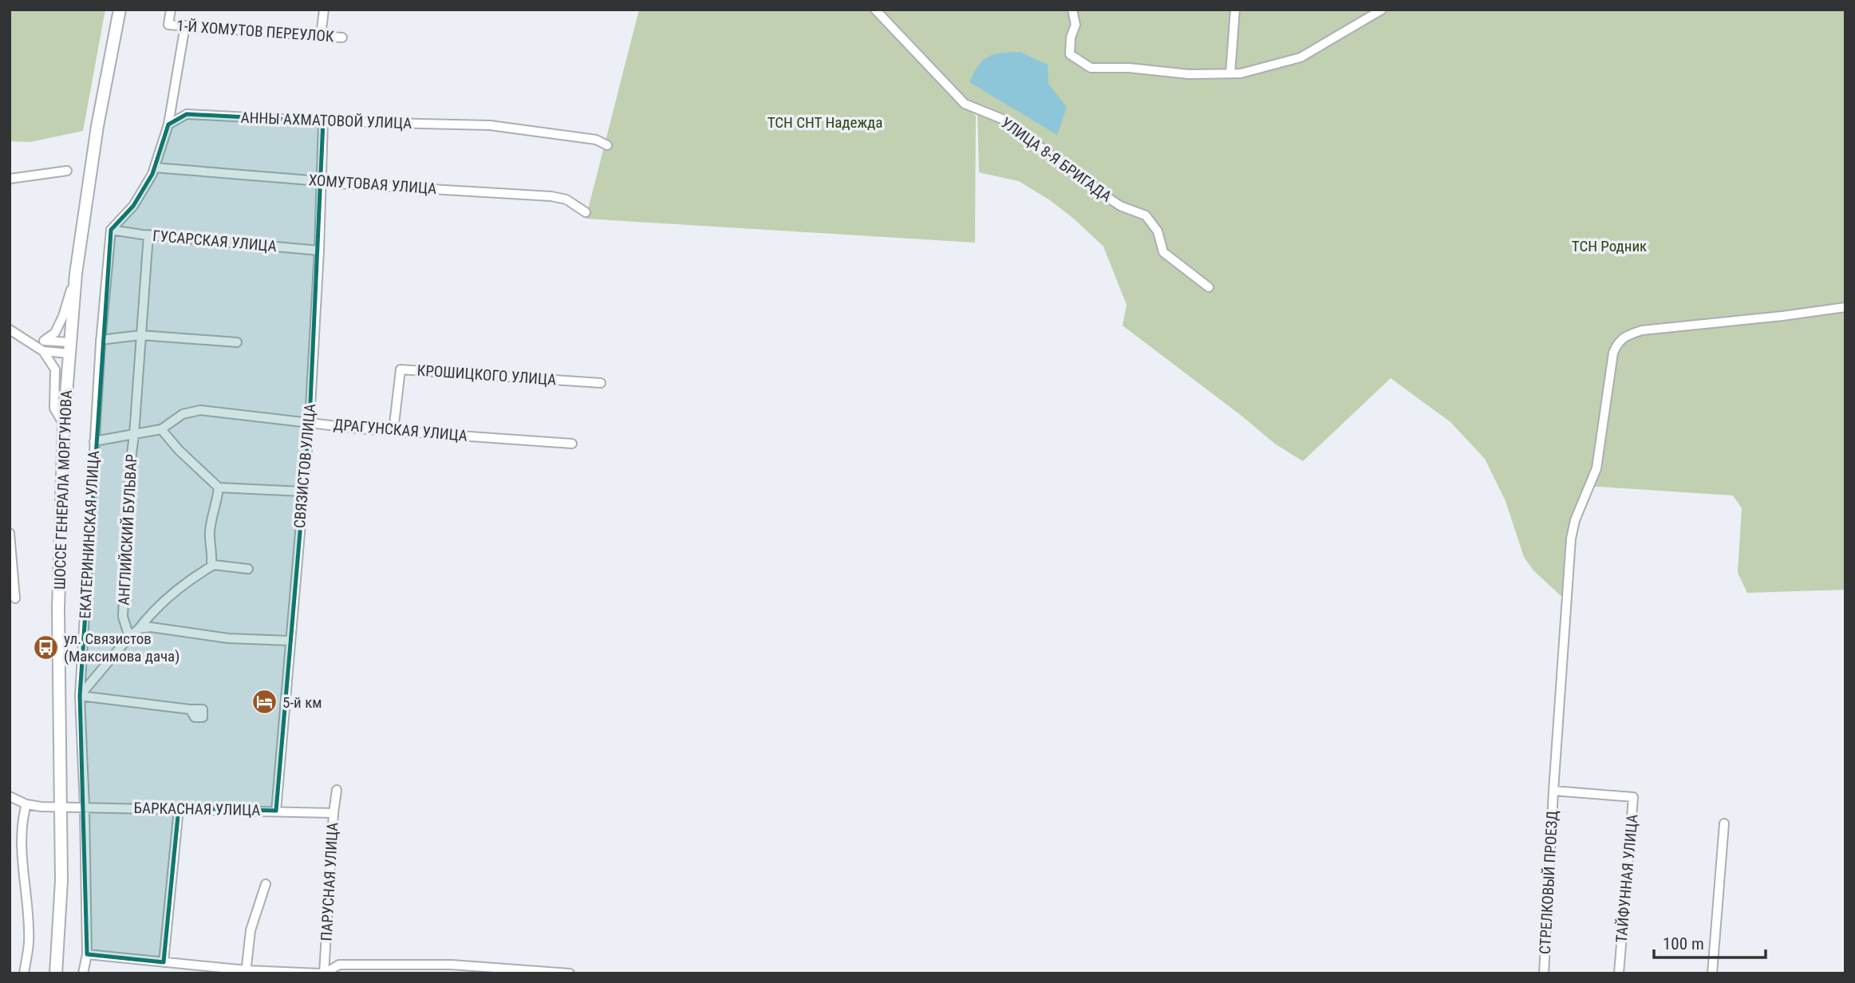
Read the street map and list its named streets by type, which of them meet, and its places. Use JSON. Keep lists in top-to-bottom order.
{
  "streets": {
    "main road": ["ШОССЕ ГЕНЕРАЛА МОРГУНОВА"],
    "street": [
      "1-Й ХОМУТОВ ПЕРЕУЛОК",
      "АННЫ АХМАТОВОЙ УЛИЦА",
      "УЛИЦА 8-Я БРИГАДА",
      "ХОМУТОВАЯ УЛИЦА",
      "ГУСАРСКАЯ УЛИЦА",
      "КРОШИЦКОГО УЛИЦА",
      "ДРАГУНСКАЯ УЛИЦА",
      "СВЯЗИСТОВ УЛИЦА",
      "АНГЛИЙСКИЙ БУЛЬВАР",
      "ЕКАТЕРИНИНСКАЯ УЛИЦА",
      "БАРКАСНАЯ УЛИЦА",
      "ТАЙФУННАЯ УЛИЦА",
      "ПАРУСНАЯ УЛИЦА",
      "СТРЕЛКОВЫЙ ПРОЕЗД"
    ]
  },
  "crossings": [
    ["АННЫ АХМАТОВОЙ УЛИЦА", "СВЯЗИСТОВ УЛИЦА"],
    ["ХОМУТОВАЯ УЛИЦА", "СВЯЗИСТОВ УЛИЦА"],
    ["ГУСАРСКАЯ УЛИЦА", "СВЯЗИСТОВ УЛИЦА"],
    ["ГУСАРСКАЯ УЛИЦА", "АНГЛИЙСКИЙ БУЛЬВАР"],
    ["ГУСАРСКАЯ УЛИЦА", "ЕКАТЕРИНИНСКАЯ УЛИЦА"],
    ["КРОШИЦКОГО УЛИЦА", "ДРАГУНСКАЯ УЛИЦА"],
    ["ДРАГУНСКАЯ УЛИЦА", "СВЯЗИСТОВ УЛИЦА"],
    ["ДРАГУНСКАЯ УЛИЦА", "АНГЛИЙСКИЙ БУЛЬВАР"],
    ["ДРАГУНСКАЯ УЛИЦА", "ЕКАТЕРИНИНСКАЯ УЛИЦА"],
    ["СВЯЗИСТОВ УЛИЦА", "БАРКАСНАЯ УЛИЦА"],
    ["ШОССЕ ГЕНЕРАЛА МОРГУНОВА", "БАРКАСНАЯ УЛИЦА"],
    ["ЕКАТЕРИНИНСКАЯ УЛИЦА", "БАРКАСНАЯ УЛИЦА"],
    ["БАРКАСНАЯ УЛИЦА", "ПАРУСНАЯ УЛИЦА"],
    ["ТАЙФУННАЯ УЛИЦА", "СТРЕЛКОВЫЙ ПРОЕЗД"]
  ],
  "parks": ["ТСН СНТ Надежда", "ТСН Родник"],
  "places": {
    "bus stop": ["ул. Связистов (Максимова дача)"],
    "hotel": ["5-й км"]
  },
  "scale_bar": "100 m"
}
